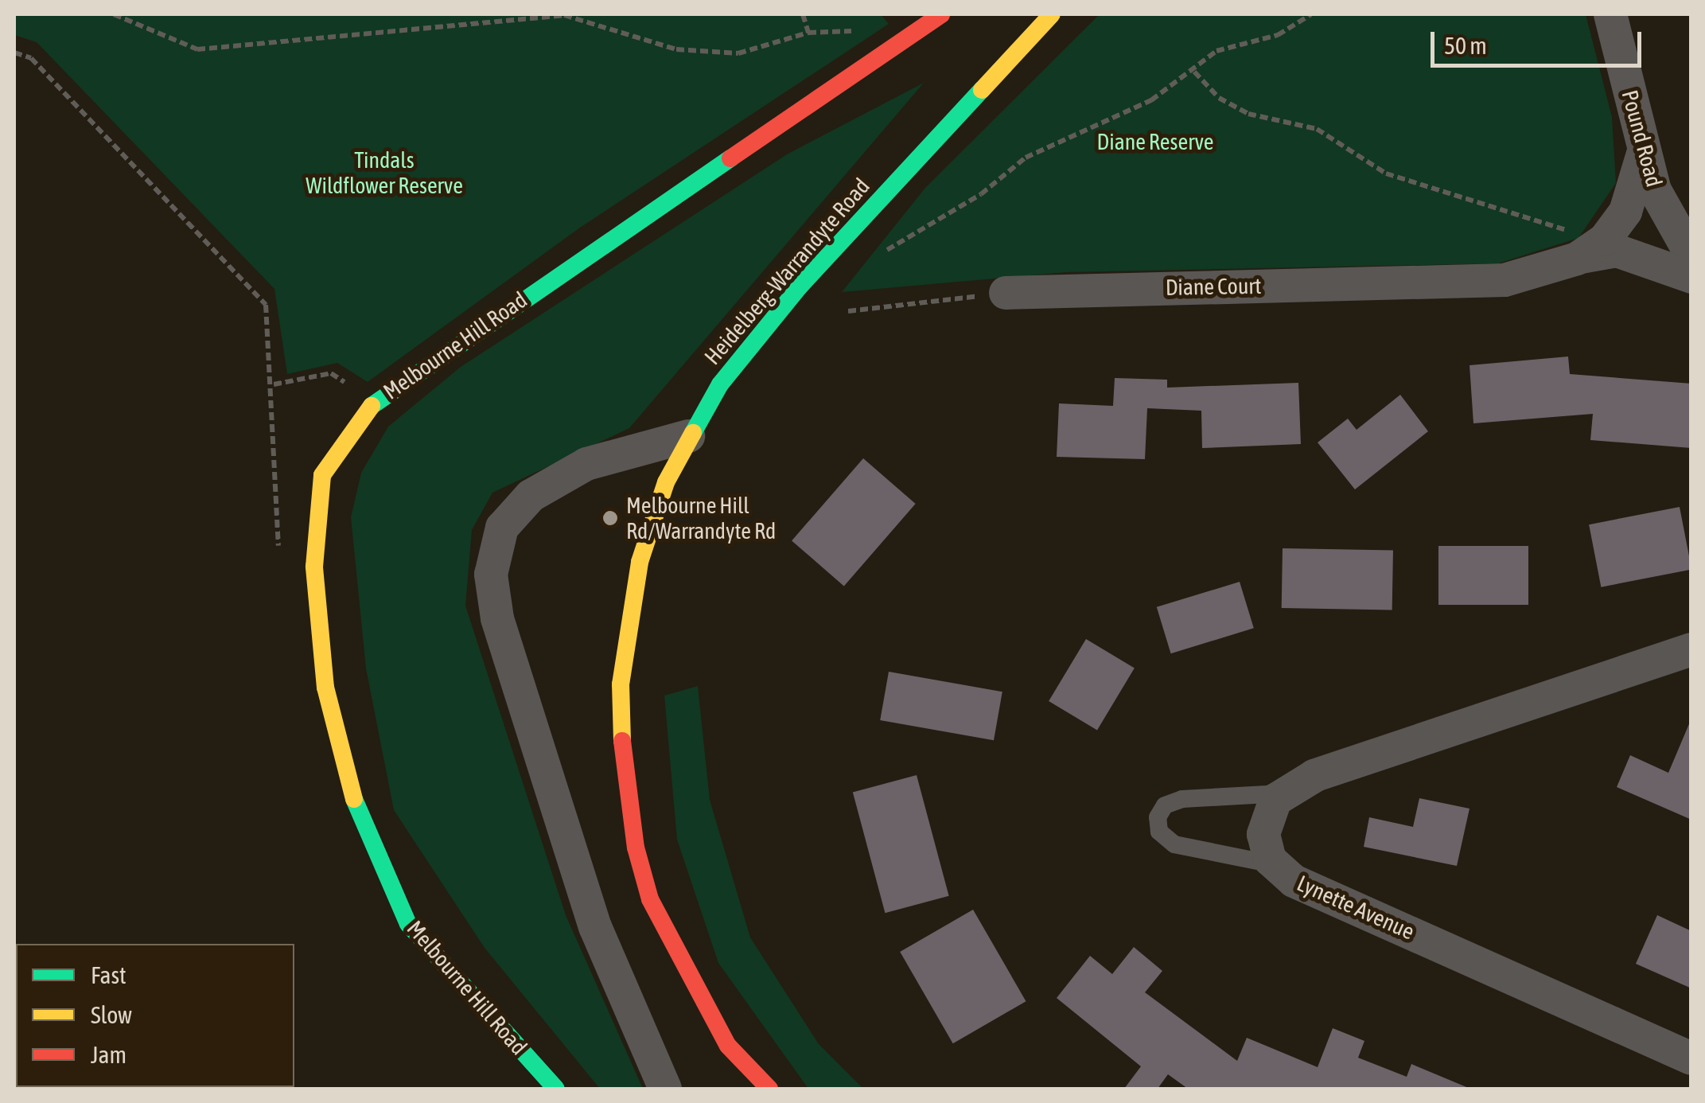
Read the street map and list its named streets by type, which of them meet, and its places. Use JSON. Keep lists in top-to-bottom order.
{
  "streets": {
    "street": [
      "Pound Road",
      "Heidelberg-Warrandyte Road",
      "Diane Court",
      "Melbourne Hill Road",
      "Lynette Avenue"
    ]
  },
  "parks": ["Diane Reserve", "Tindals Wildflower Reserve"],
  "places": ["Melbourne Hill Rd/Warrandyte Rd"],
  "legend": ["Fast", "Slow", "Jam"],
  "scale_bar": "50 m"
}
